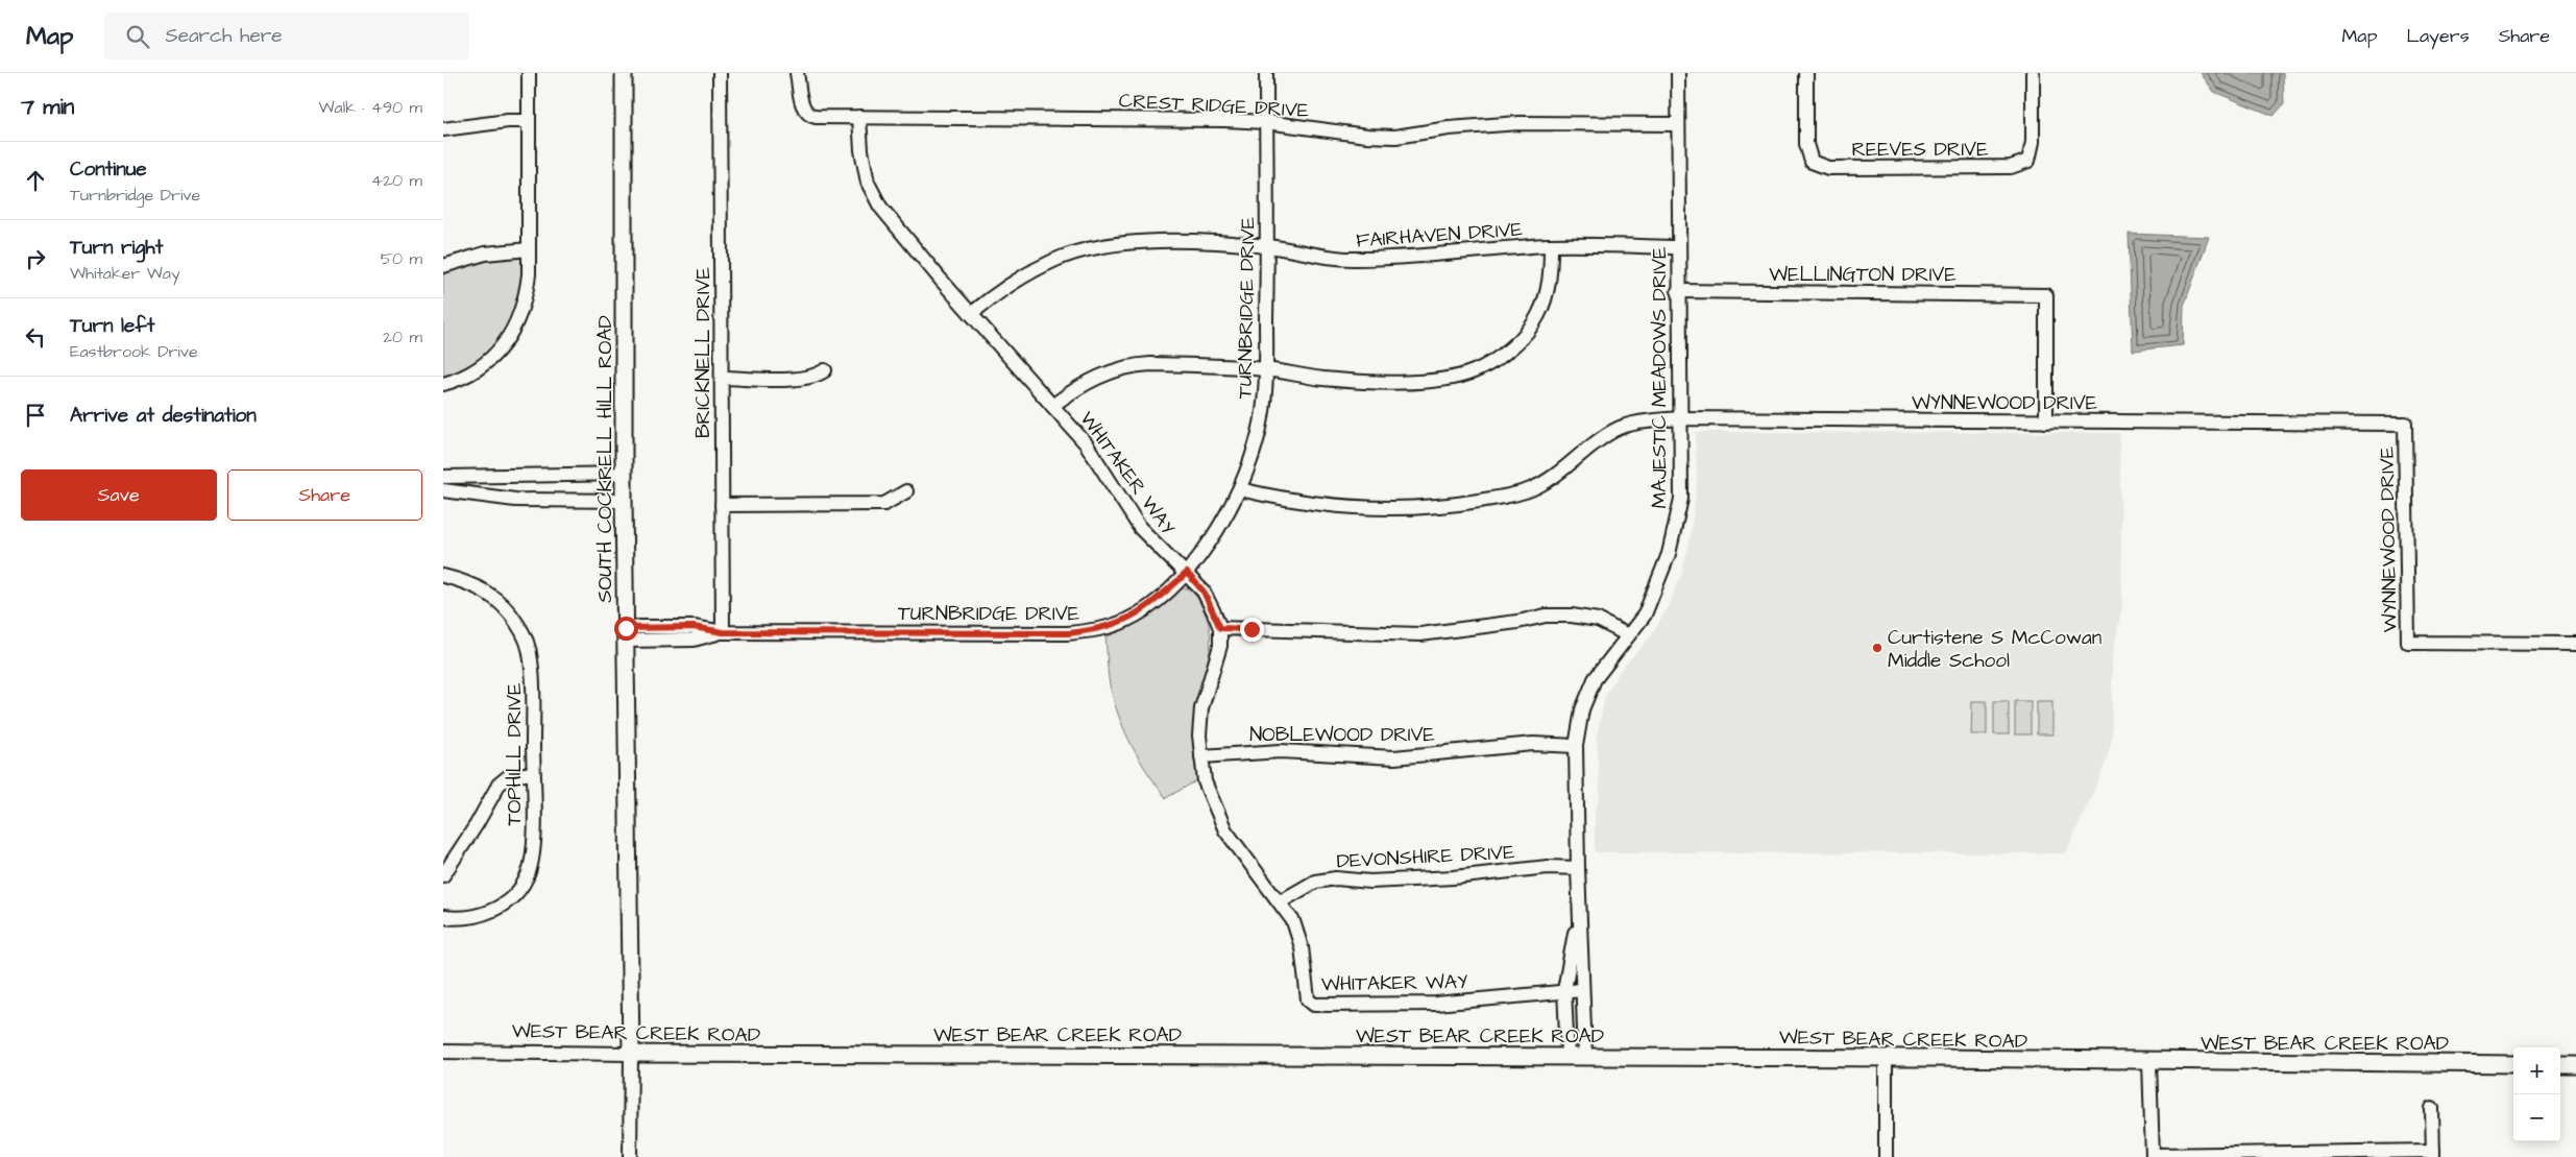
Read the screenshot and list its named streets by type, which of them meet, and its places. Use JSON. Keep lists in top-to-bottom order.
{
  "streets": {
    "main road": ["SOUTH COCKRELL HILL ROAD", "WEST BEAR CREEK ROAD"],
    "street": [
      "CREST RIDGE DRIVE",
      "REEVES DRIVE",
      "FAIRHAVEN DRIVE",
      "WELLINGTON DRIVE",
      "TURNBRIDGE DRIVE",
      "BRICKNELL DRIVE",
      "MAJESTIC MEADOWS DRIVE",
      "WYNNEWOOD DRIVE",
      "WHITAKER WAY",
      "NOBLEWOOD DRIVE",
      "TOPHILL DRIVE",
      "DEVONSHIRE DRIVE"
    ]
  },
  "crossings": [
    ["CREST RIDGE DRIVE", "TURNBRIDGE DRIVE"],
    ["CREST RIDGE DRIVE", "MAJESTIC MEADOWS DRIVE"],
    ["CREST RIDGE DRIVE", "WHITAKER WAY"],
    ["FAIRHAVEN DRIVE", "TURNBRIDGE DRIVE"],
    ["FAIRHAVEN DRIVE", "MAJESTIC MEADOWS DRIVE"],
    ["FAIRHAVEN DRIVE", "WHITAKER WAY"],
    ["WELLINGTON DRIVE", "MAJESTIC MEADOWS DRIVE"],
    ["WELLINGTON DRIVE", "WYNNEWOOD DRIVE"],
    ["TURNBRIDGE DRIVE", "BRICKNELL DRIVE"],
    ["TURNBRIDGE DRIVE", "WYNNEWOOD DRIVE"],
    ["TURNBRIDGE DRIVE", "SOUTH COCKRELL HILL ROAD"],
    ["TURNBRIDGE DRIVE", "WHITAKER WAY"],
    ["MAJESTIC MEADOWS DRIVE", "WYNNEWOOD DRIVE"],
    ["MAJESTIC MEADOWS DRIVE", "WHITAKER WAY"],
    ["MAJESTIC MEADOWS DRIVE", "NOBLEWOOD DRIVE"],
    ["MAJESTIC MEADOWS DRIVE", "DEVONSHIRE DRIVE"],
    ["MAJESTIC MEADOWS DRIVE", "WEST BEAR CREEK ROAD"],
    ["SOUTH COCKRELL HILL ROAD", "WEST BEAR CREEK ROAD"],
    ["WHITAKER WAY", "NOBLEWOOD DRIVE"],
    ["WHITAKER WAY", "DEVONSHIRE DRIVE"]
  ],
  "places": ["Curtistene S McCowan Middle School"],
  "page": {
    "header": "Map",
    "search": "Search here",
    "nav": ["Map", "Layers", "Share"],
    "heading": ["7 min", "Walk · 490 m"],
    "list": [
      ["Continue", "Turnbridge Drive", "420 m"],
      ["Turn right", "Whitaker Way", "50 m"],
      ["Turn left", "Eastbrook Drive", "20 m"],
      "Arrive at destination"
    ],
    "buttons": ["Save", "Share"],
    "map_buttons": ["+", "−"]
  }
}
